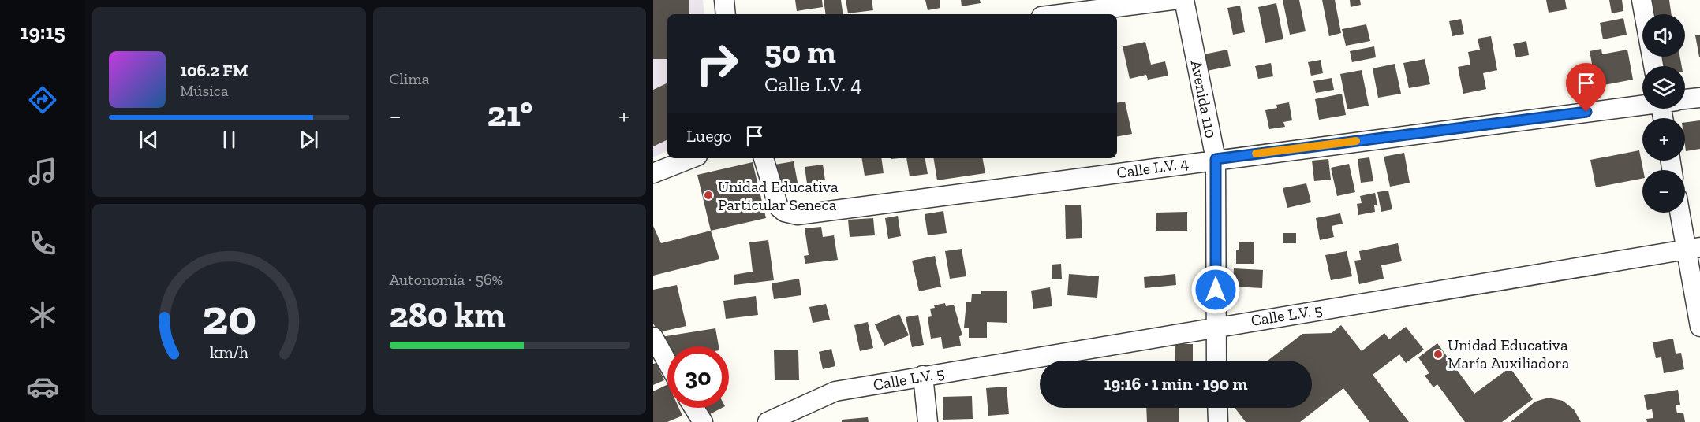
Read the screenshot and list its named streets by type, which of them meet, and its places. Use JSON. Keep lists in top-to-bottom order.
{
  "streets": {
    "street": ["Avenida 110", "Calle L.V. 4", "Calle L.V. 5"]
  },
  "crossings": [
    ["Avenida 110", "Calle L.V. 4"],
    ["Avenida 110", "Calle L.V. 5"]
  ],
  "places": ["Unidad Educativa Particular Seneca", "Unidad Educativa María Auxiliadora"],
  "page": {
    "tabs": "19:15",
    "tile": [
      "Clima",
      ["Autonomía · 56%", "280 km"]
    ],
    "map_buttons": ["+", "−"],
    "turn": ["50 m", "Calle L.V. 4"],
    "song": ["106.2 FM", "Música"],
    "heat": ["−", "21°", "+"],
    "then": "Luego",
    "limit": "30",
    "trip": "19:16 · 1 min · 190 m",
    "gauge": ["20", "km/h"]
  }
}
